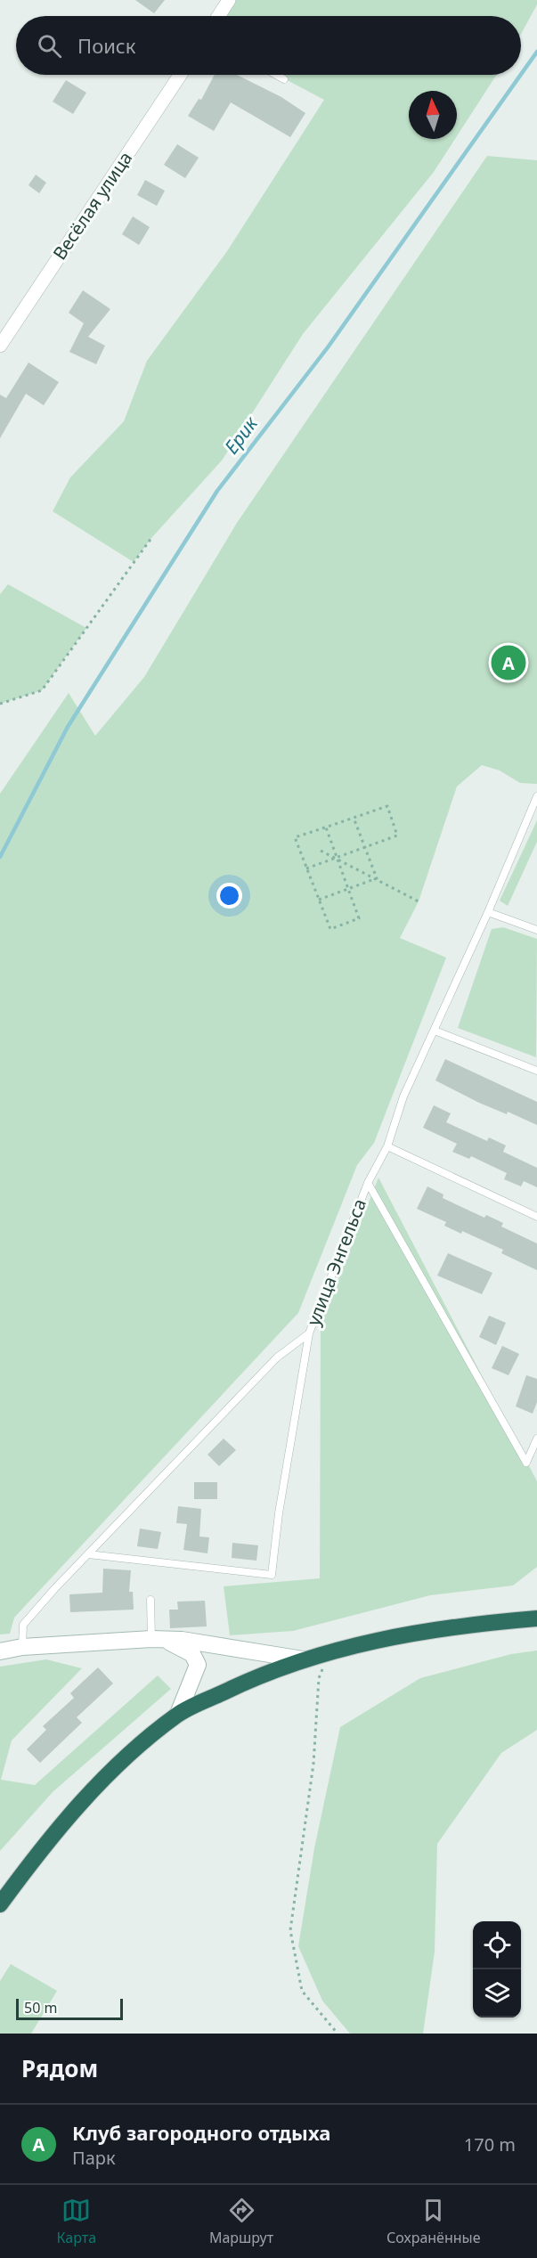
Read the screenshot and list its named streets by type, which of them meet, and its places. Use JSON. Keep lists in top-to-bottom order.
{
  "streets": {
    "street": ["Весёлая улица"],
    "lane": ["улица Энгельса"]
  },
  "water": ["Ерик"],
  "scale_bar": "50 m",
  "north": "top",
  "page": {
    "search": "Поиск",
    "pins": "A",
    "scale": "50 m",
    "heading": "Рядом",
    "list": [
      {
        "mark": "A",
        "name": "Клуб загородного отдыха",
        "note": "Парк",
        "value": "170 m"
      }
    ],
    "nav": ["Карта", "Маршрут", "Сохранённые"]
  }
}
